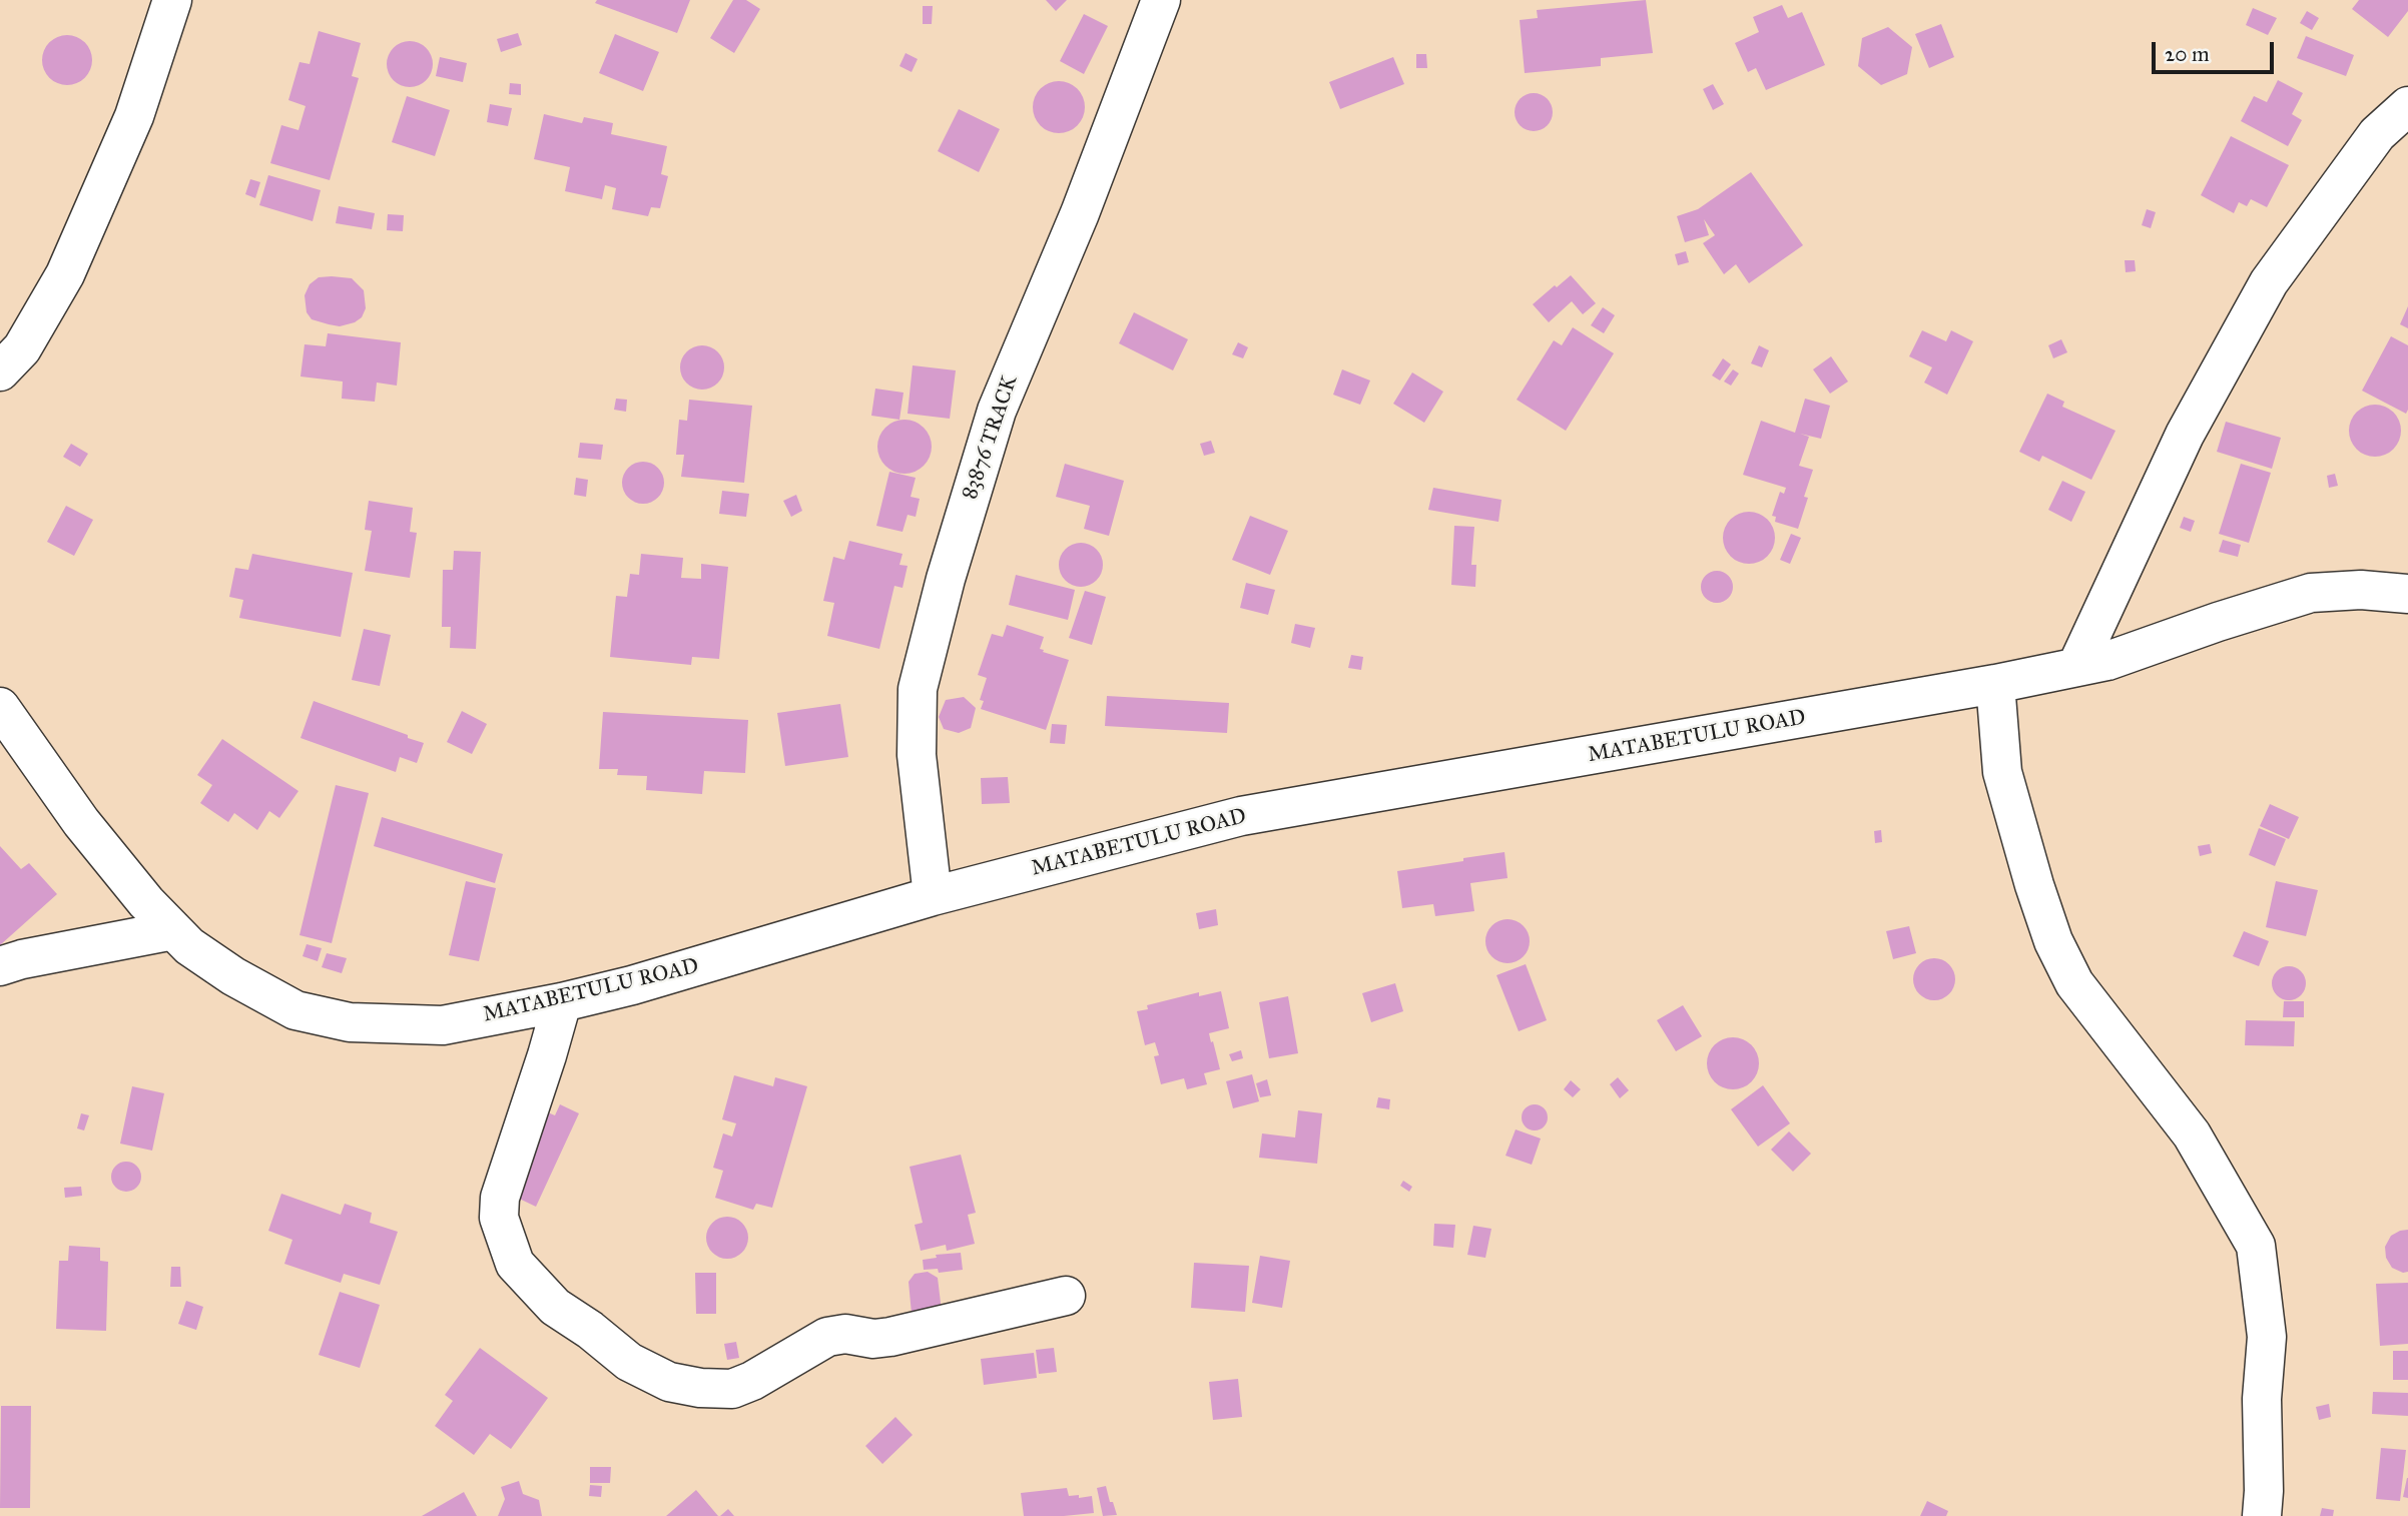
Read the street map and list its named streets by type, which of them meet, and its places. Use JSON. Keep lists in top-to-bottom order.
{
  "streets": {
    "street": ["83876 TRACK", "MATABETULU ROAD"]
  },
  "crossings": [
    ["83876 TRACK", "MATABETULU ROAD"]
  ],
  "scale_bar": "20 m"
}
